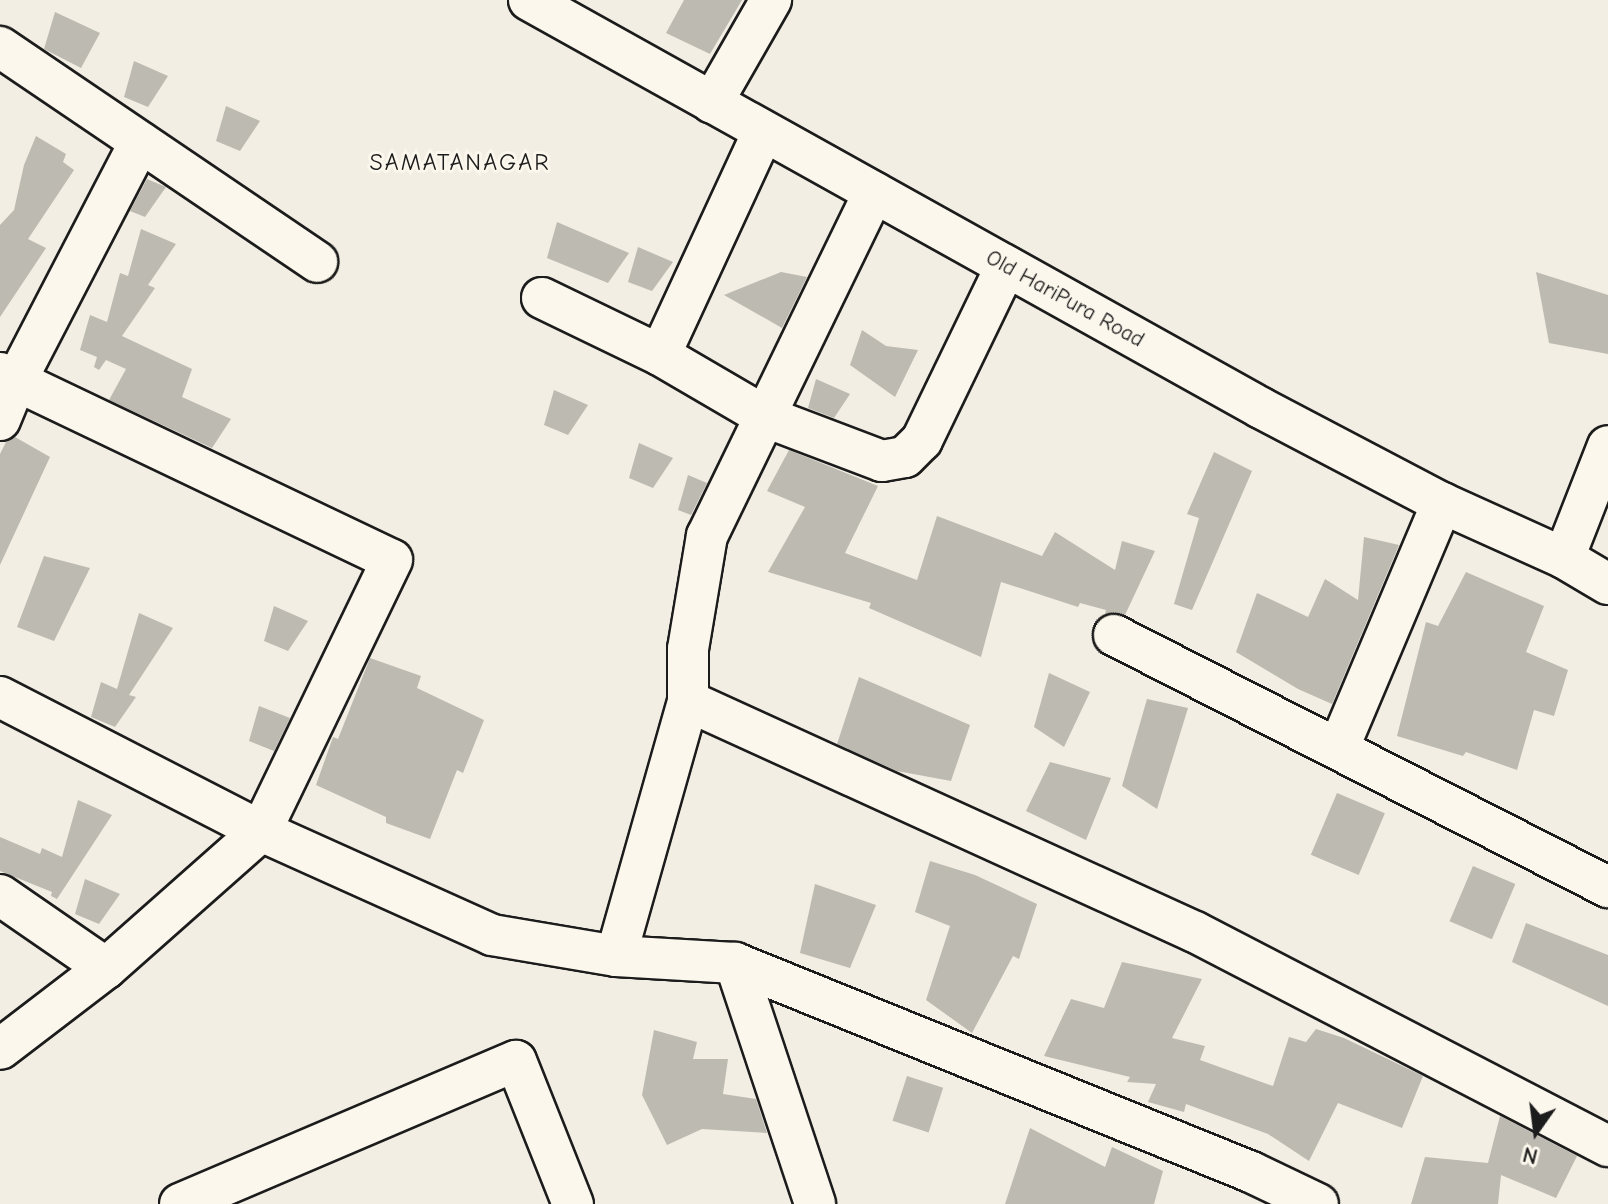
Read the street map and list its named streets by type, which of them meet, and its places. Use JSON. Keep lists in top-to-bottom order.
{
  "streets": {
    "street": ["Old HariPura Road"]
  },
  "districts": ["SAMATANAGAR"],
  "north": "bottom"
}
